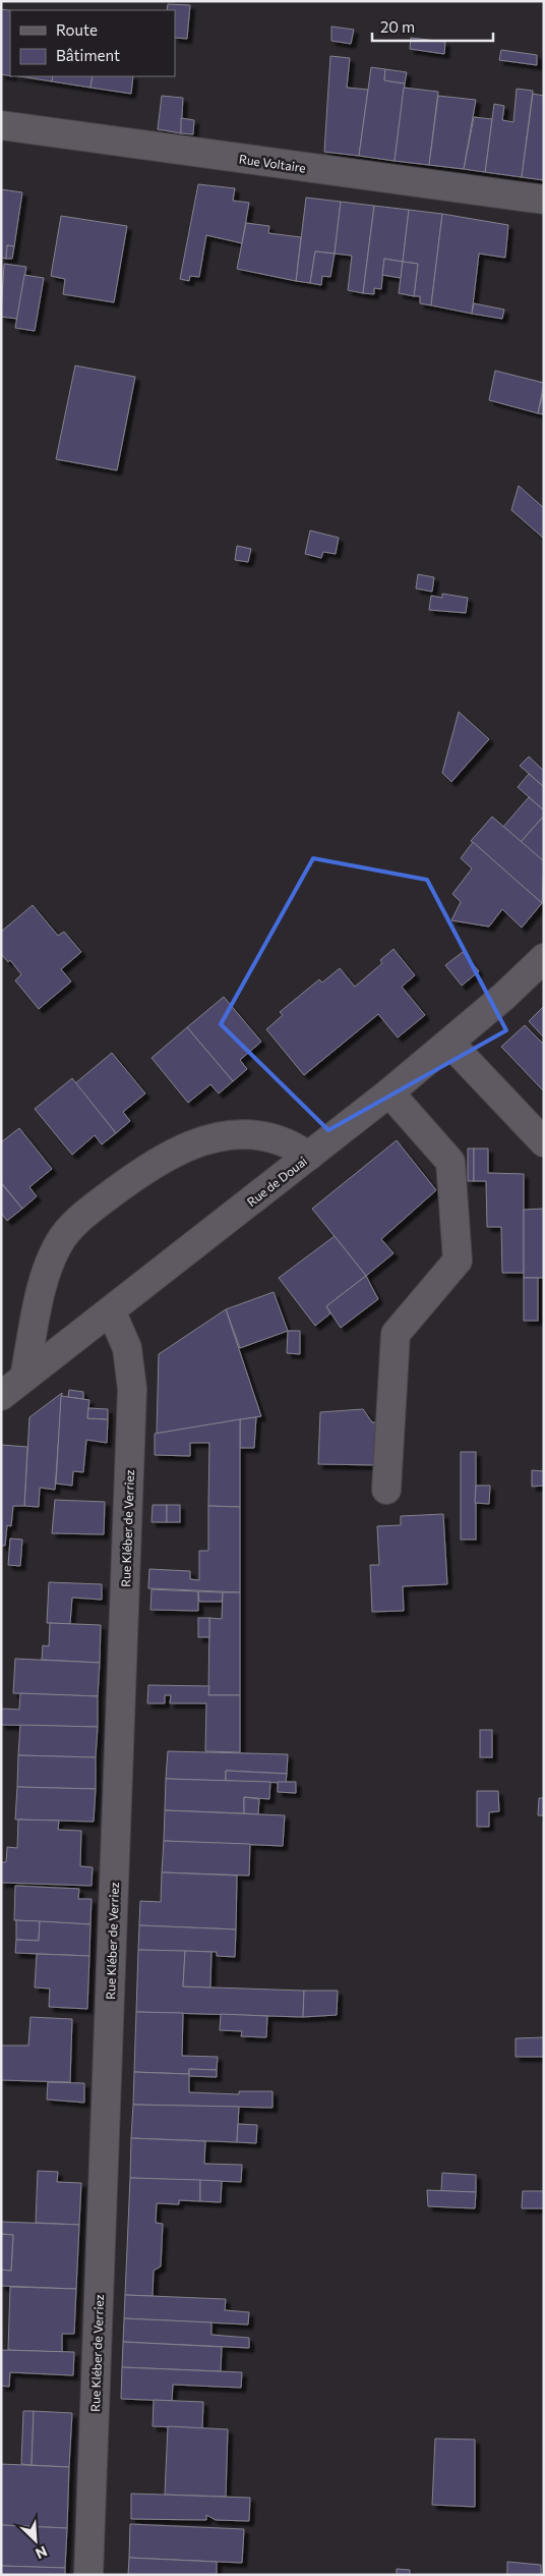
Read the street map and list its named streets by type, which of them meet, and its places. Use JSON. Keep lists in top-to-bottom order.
{
  "streets": {
    "street": ["Rue Voltaire", "Rue de Douai", "Rue Kléber de Verriez"]
  },
  "crossings": [
    ["Rue de Douai", "Rue Kléber de Verriez"]
  ],
  "legend": ["Route", "Bâtiment"],
  "scale_bar": "20 m",
  "north": "bottom right"
}
